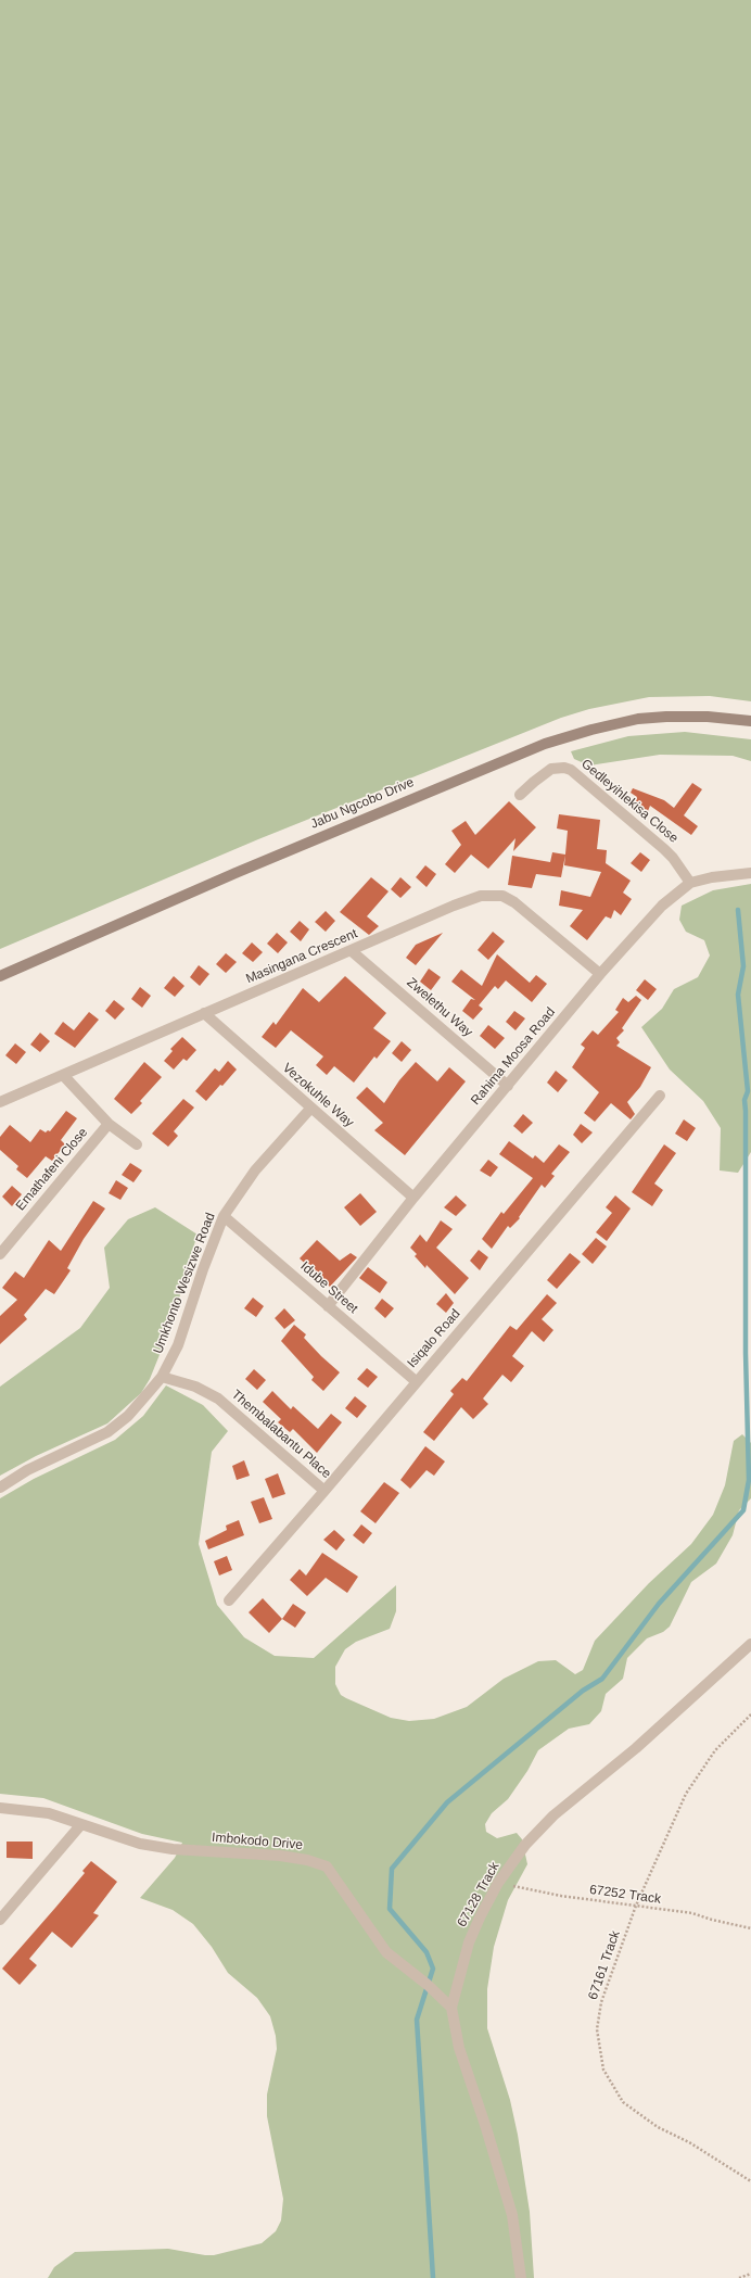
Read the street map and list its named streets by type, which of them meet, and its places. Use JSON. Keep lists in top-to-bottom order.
{
  "streets": {
    "main road": ["Jabu Ngcobo Drive"],
    "street": [
      "Gedleyihlekisa Close",
      "Masingana Crescent",
      "Zwelethu Way",
      "Rahima Moosa Road",
      "Vezokuhle Way",
      "Emathafeni Close",
      "Umkhonto Wesizwe Road",
      "Idube Street",
      "Isiqalo Road",
      "Thembalabantu Place",
      "Imbokodo Drive",
      "67128 Track"
    ],
    "path": ["67252 Track", "67161 Track"]
  },
  "crossings": [
    ["Gedleyihlekisa Close", "Rahima Moosa Road"],
    ["Masingana Crescent", "Zwelethu Way"],
    ["Masingana Crescent", "Rahima Moosa Road"],
    ["Masingana Crescent", "Vezokuhle Way"],
    ["Zwelethu Way", "Rahima Moosa Road"],
    ["Rahima Moosa Road", "Vezokuhle Way"],
    ["Rahima Moosa Road", "Idube Street"],
    ["Vezokuhle Way", "Umkhonto Wesizwe Road"],
    ["Umkhonto Wesizwe Road", "Idube Street"],
    ["Umkhonto Wesizwe Road", "Thembalabantu Place"],
    ["Idube Street", "Isiqalo Road"],
    ["Isiqalo Road", "Thembalabantu Place"],
    ["Imbokodo Drive", "67128 Track"],
    ["67128 Track", "67252 Track"],
    ["67252 Track", "67161 Track"]
  ]
}
